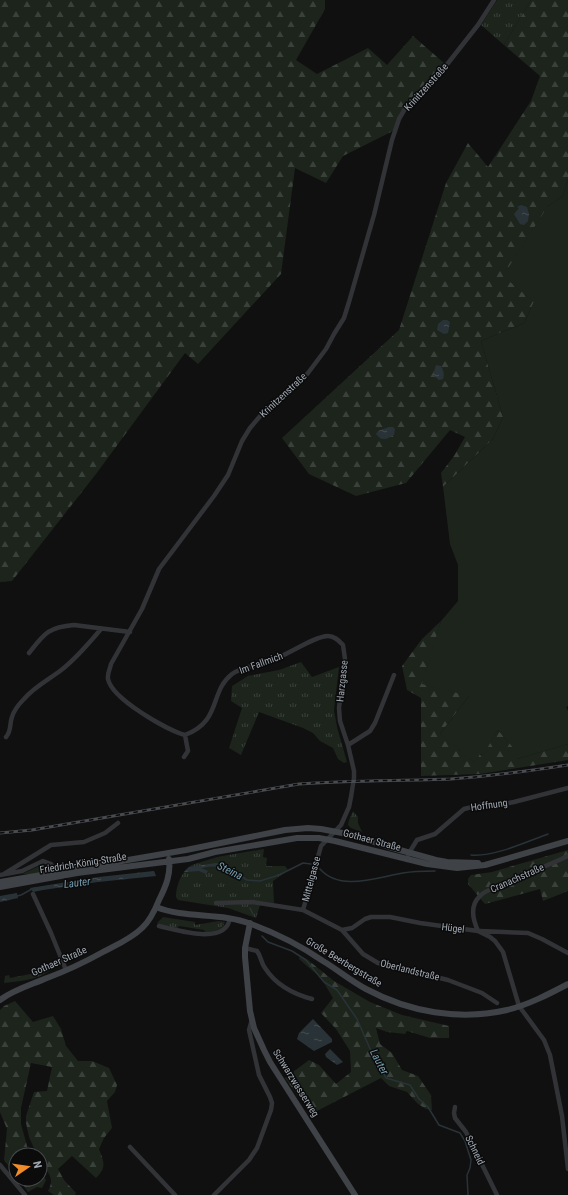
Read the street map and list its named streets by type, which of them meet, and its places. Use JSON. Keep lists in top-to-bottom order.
{
  "streets": {
    "main road": [
      "Gothaer Straße",
      "Friedrich-König-Straße",
      "Große Beerbergstraße",
      "Schwarzwasserweg"
    ],
    "street": [
      "Krinitzenstraße",
      "Im Fallmich",
      "Harzgasse",
      "Hoffnung",
      "Cranachstraße",
      "Mittelgasse",
      "Hügel",
      "Oberlandstraße",
      "Schneid"
    ]
  },
  "crossings": [
    ["Krinitzenstraße", "Im Fallmich"],
    ["Im Fallmich", "Harzgasse"],
    ["Harzgasse", "Gothaer Straße"],
    ["Harzgasse", "Mittelgasse"],
    ["Hoffnung", "Gothaer Straße"],
    ["Gothaer Straße", "Friedrich-König-Straße"],
    ["Gothaer Straße", "Mittelgasse"],
    ["Gothaer Straße", "Große Beerbergstraße"],
    ["Cranachstraße", "Hügel"],
    ["Mittelgasse", "Oberlandstraße"],
    ["Hügel", "Große Beerbergstraße"],
    ["Hügel", "Oberlandstraße"],
    ["Große Beerbergstraße", "Schwarzwasserweg"]
  ],
  "water": ["Steina", "Lauter"],
  "north": "right"
}
